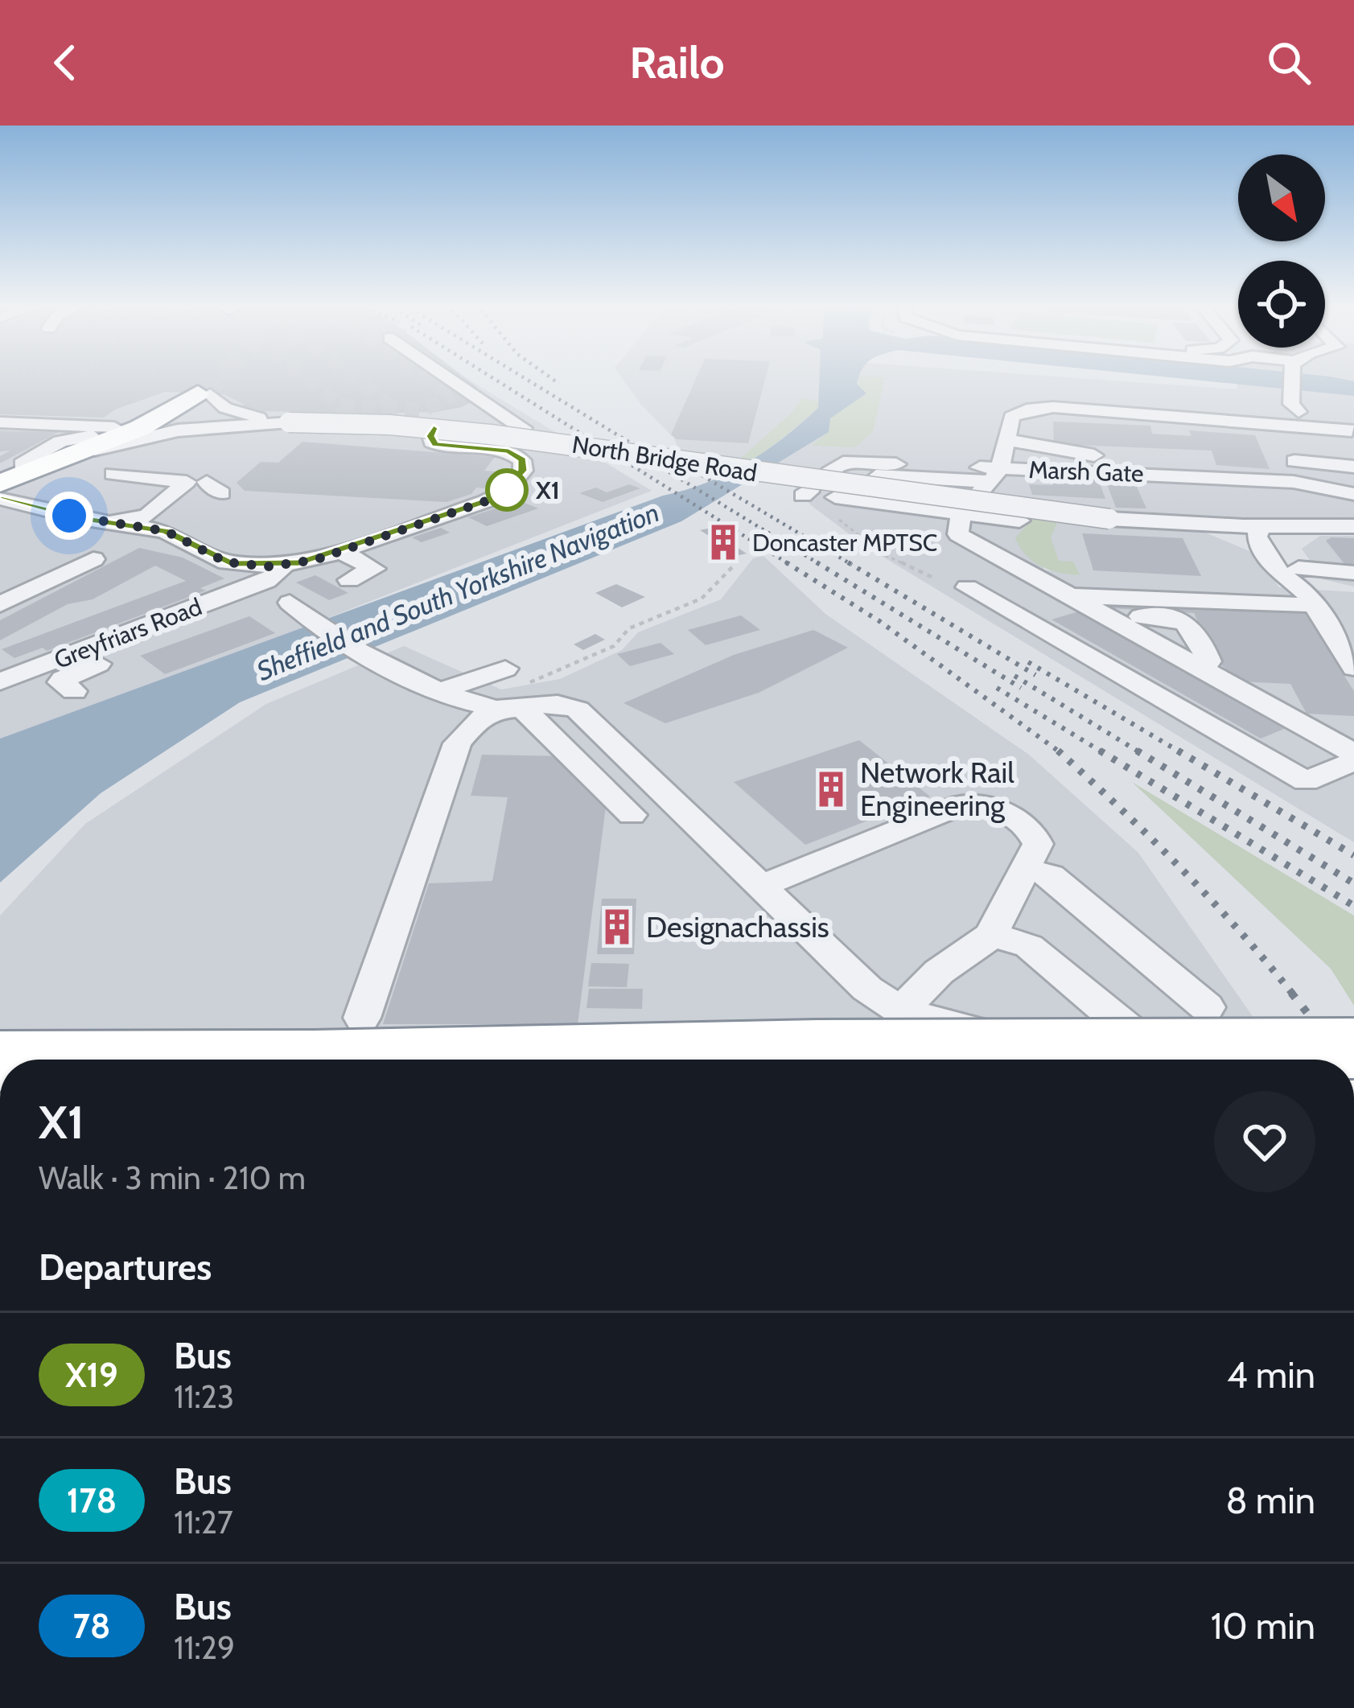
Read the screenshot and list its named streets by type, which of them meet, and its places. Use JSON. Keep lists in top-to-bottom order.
{
  "streets": {
    "street": ["North Bridge Road", "Marsh Gate", "Greyfriars Road"]
  },
  "water": ["Sheffield and South Yorkshire Navigation"],
  "places": {
    "other": ["X1"],
    "building": ["Doncaster MPTSC", "Network Rail Engineering", "Designachassis"]
  },
  "lines": ["bus line X19"],
  "north": "bottom right",
  "page": {
    "header": "Railo",
    "heading": [
      ["X1", "Walk · 3 min · 210 m"],
      "Departures"
    ],
    "list": [
      {
        "mark": "X19",
        "name": "Bus",
        "note": "11:23",
        "value": "4 min"
      },
      {
        "mark": "178",
        "name": "Bus",
        "note": "11:27",
        "value": "8 min"
      },
      {
        "mark": "78",
        "name": "Bus",
        "note": "11:29",
        "value": "10 min"
      }
    ]
  }
}
